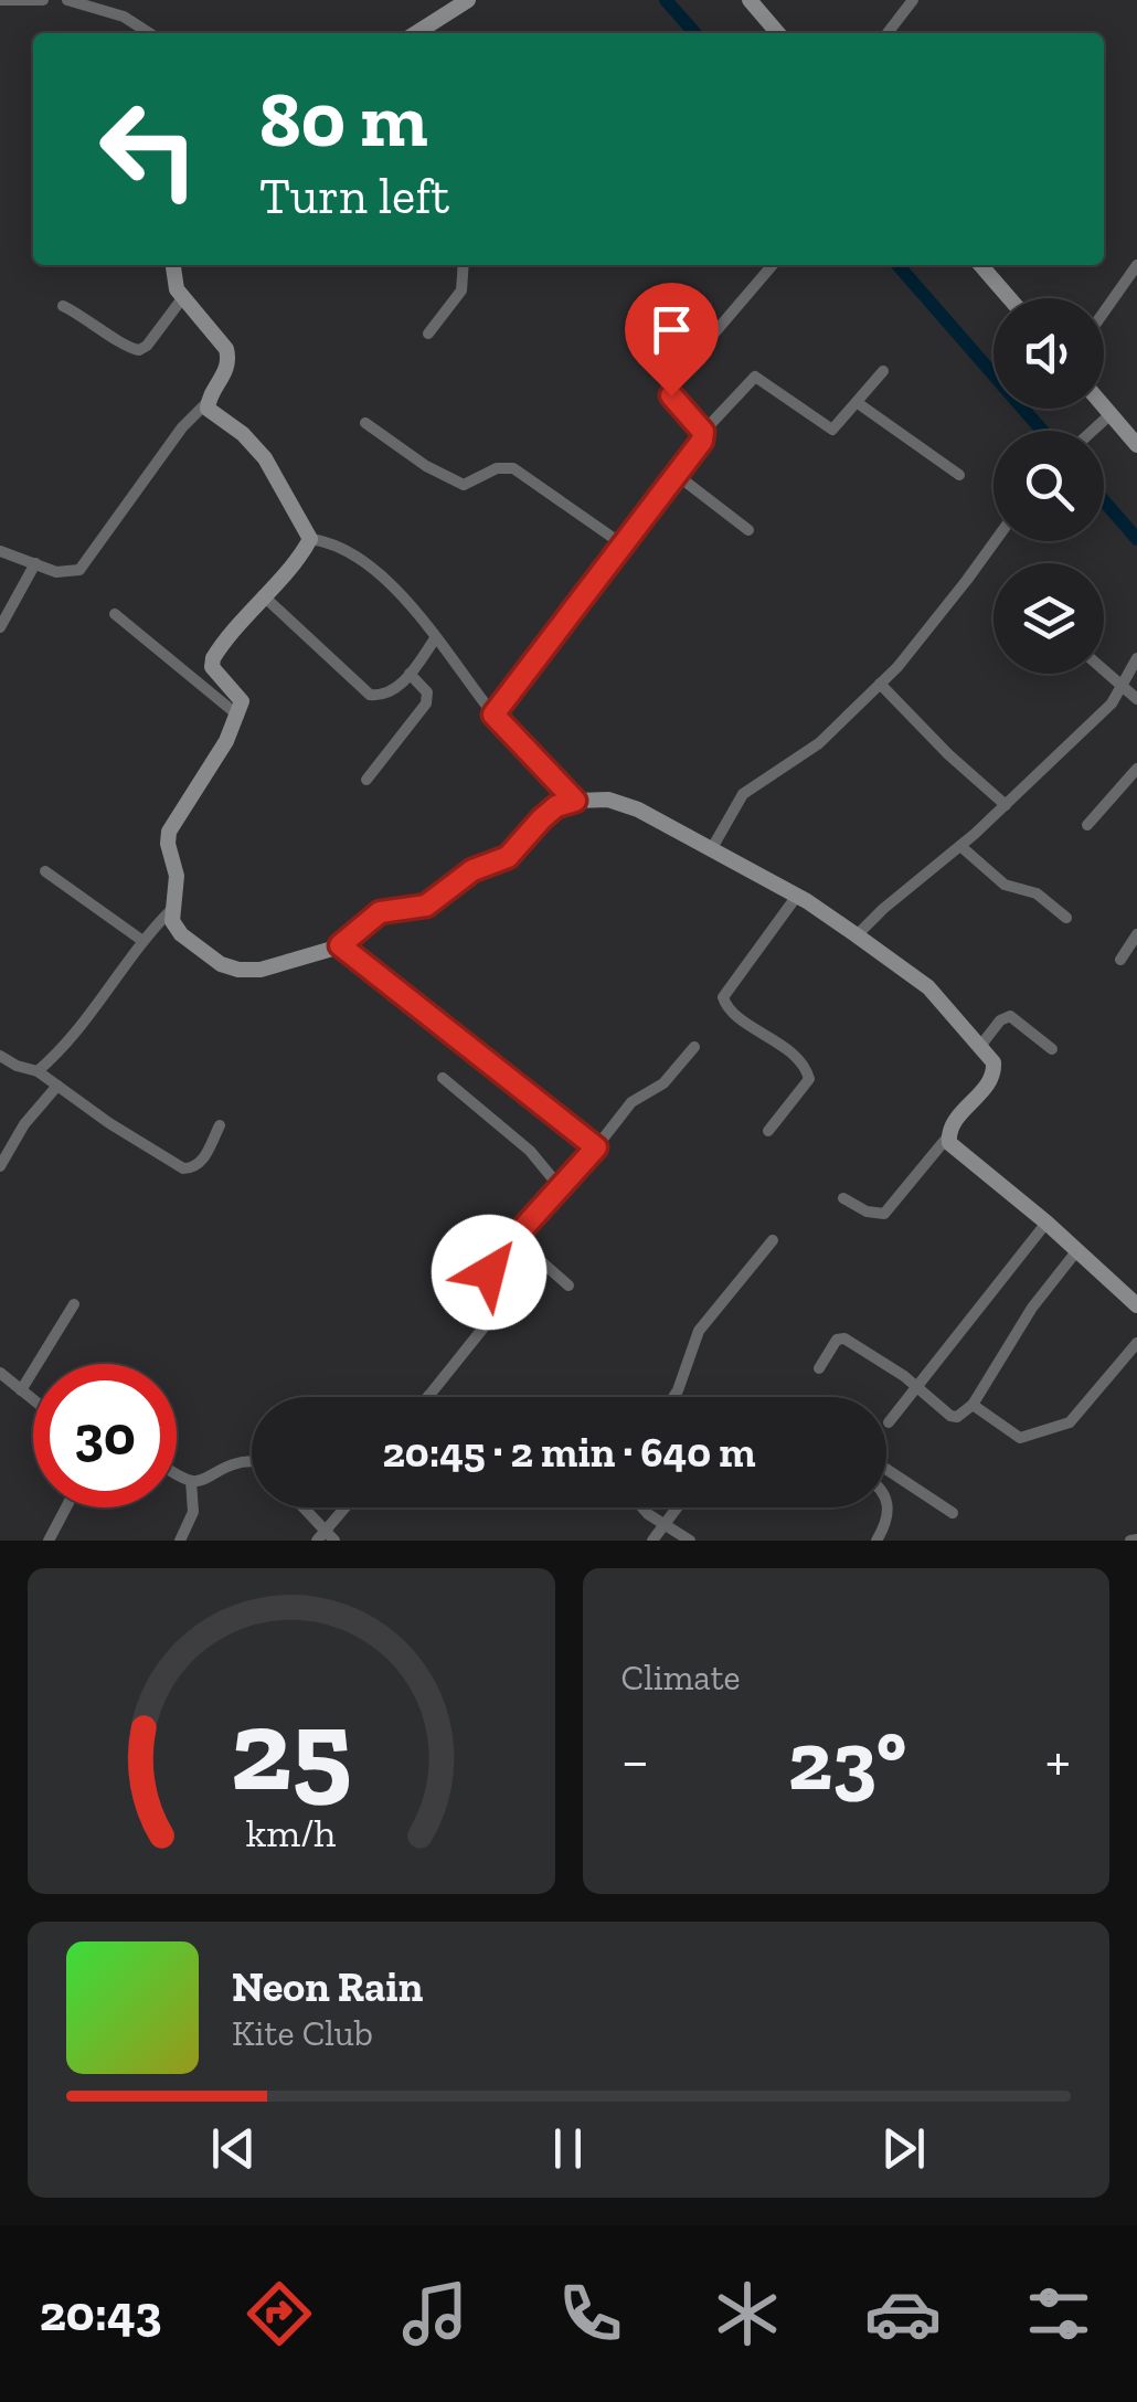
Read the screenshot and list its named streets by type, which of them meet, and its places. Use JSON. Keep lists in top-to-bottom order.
{
  "page": {
    "turn": ["80 m", "Turn left"],
    "limit": "30",
    "trip": "20:45 · 2 min · 640 m",
    "tile": "Climate",
    "heat": ["−", "23°", "+"],
    "song": ["Neon Rain", "Kite Club"],
    "tabs": "20:43",
    "gauge": ["25", "km/h"]
  }
}
